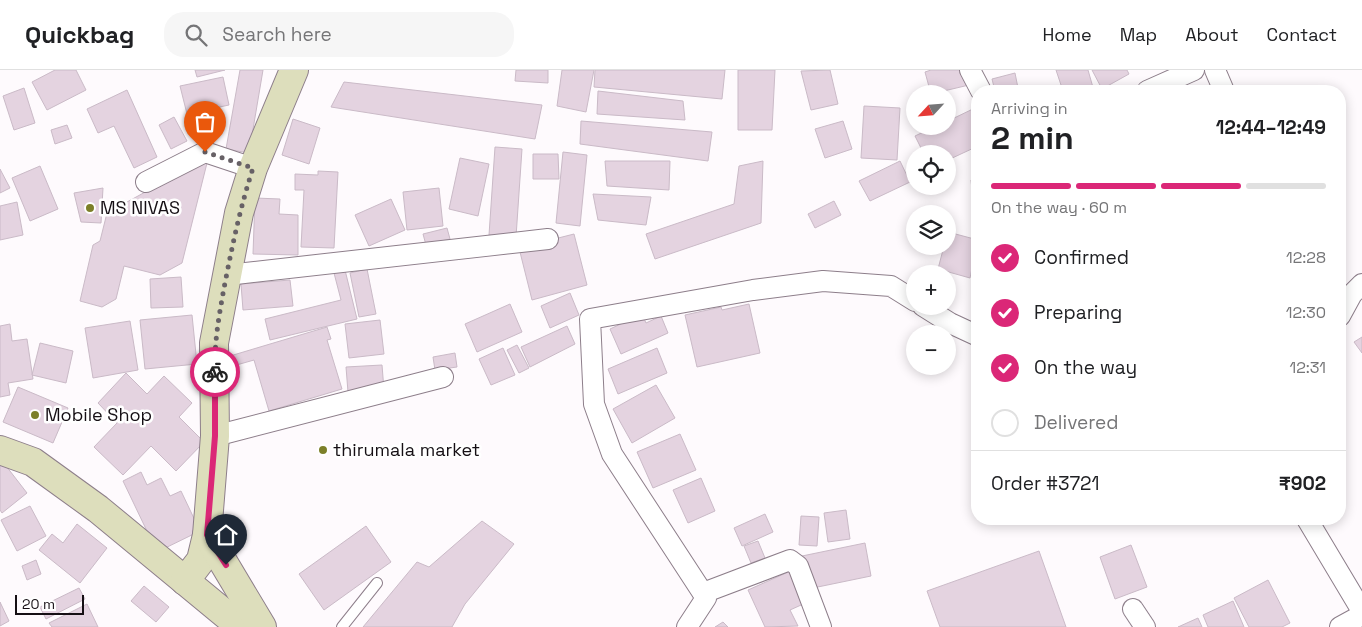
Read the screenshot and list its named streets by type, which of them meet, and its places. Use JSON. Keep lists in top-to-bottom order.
{
  "places": ["MS NIVAS", "Mobile Shop", "thirumala market"],
  "scale_bar": "20 m",
  "north": "bottom left",
  "page": {
    "header": "Quickbag",
    "search": "Search here",
    "nav": [
      "Home",
      "Map",
      "About",
      "Contact"
    ],
    "map_buttons": ["+", "−"],
    "heading": ["2 min", "Arriving in", "12:44–12:49"],
    "panel": ["Order #3721", "₹902"],
    "bar": "On the way · 60 m",
    "list": [
      ["Confirmed", "12:28"],
      ["Preparing", "12:30"],
      ["On the way", "12:31"],
      "Delivered"
    ],
    "scale": "20 m"
  }
}
